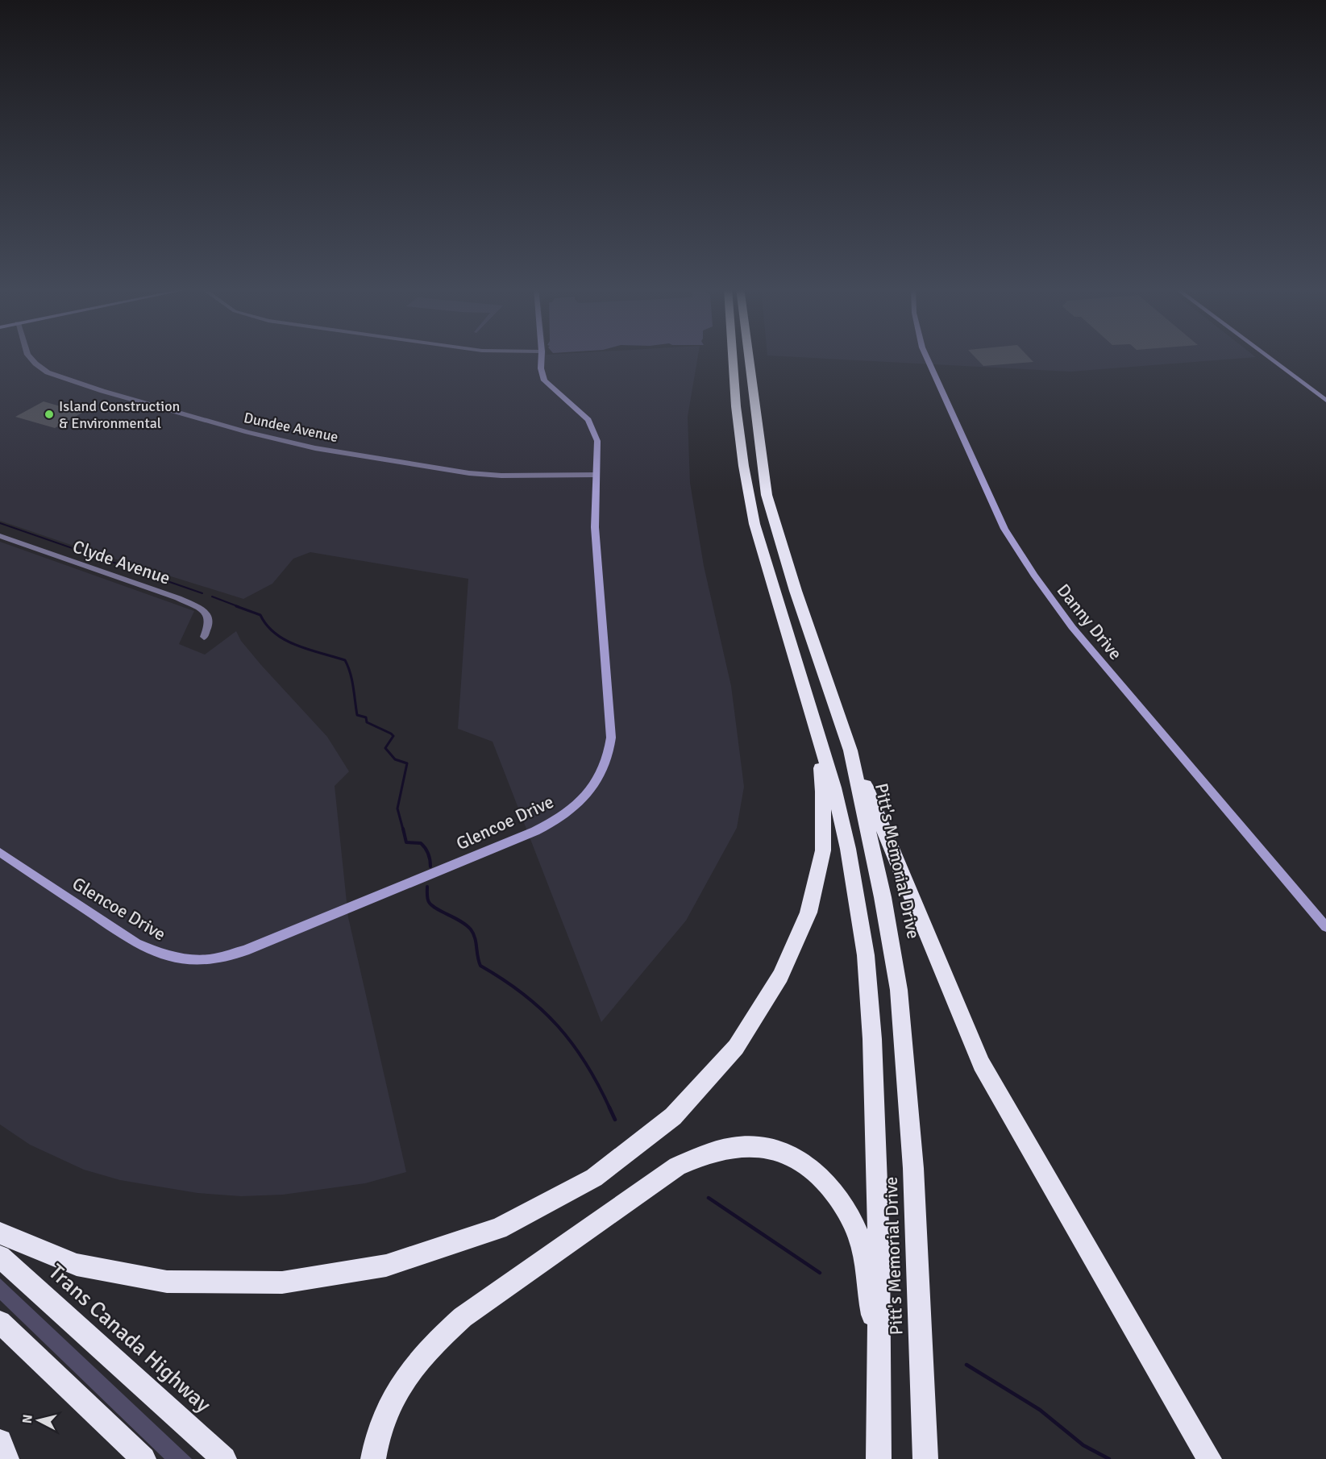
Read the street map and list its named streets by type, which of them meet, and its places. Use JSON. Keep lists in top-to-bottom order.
{
  "streets": {
    "highway": ["Pitt's Memorial Drive", "Trans Canada Highway"],
    "street": [
      "Dundee Avenue",
      "Clyde Avenue",
      "Danny Drive",
      "Glencoe Drive"
    ]
  },
  "crossings": [
    ["Dundee Avenue", "Glencoe Drive"]
  ],
  "places": ["Island Construction & Environmental"],
  "north": "left"
}
